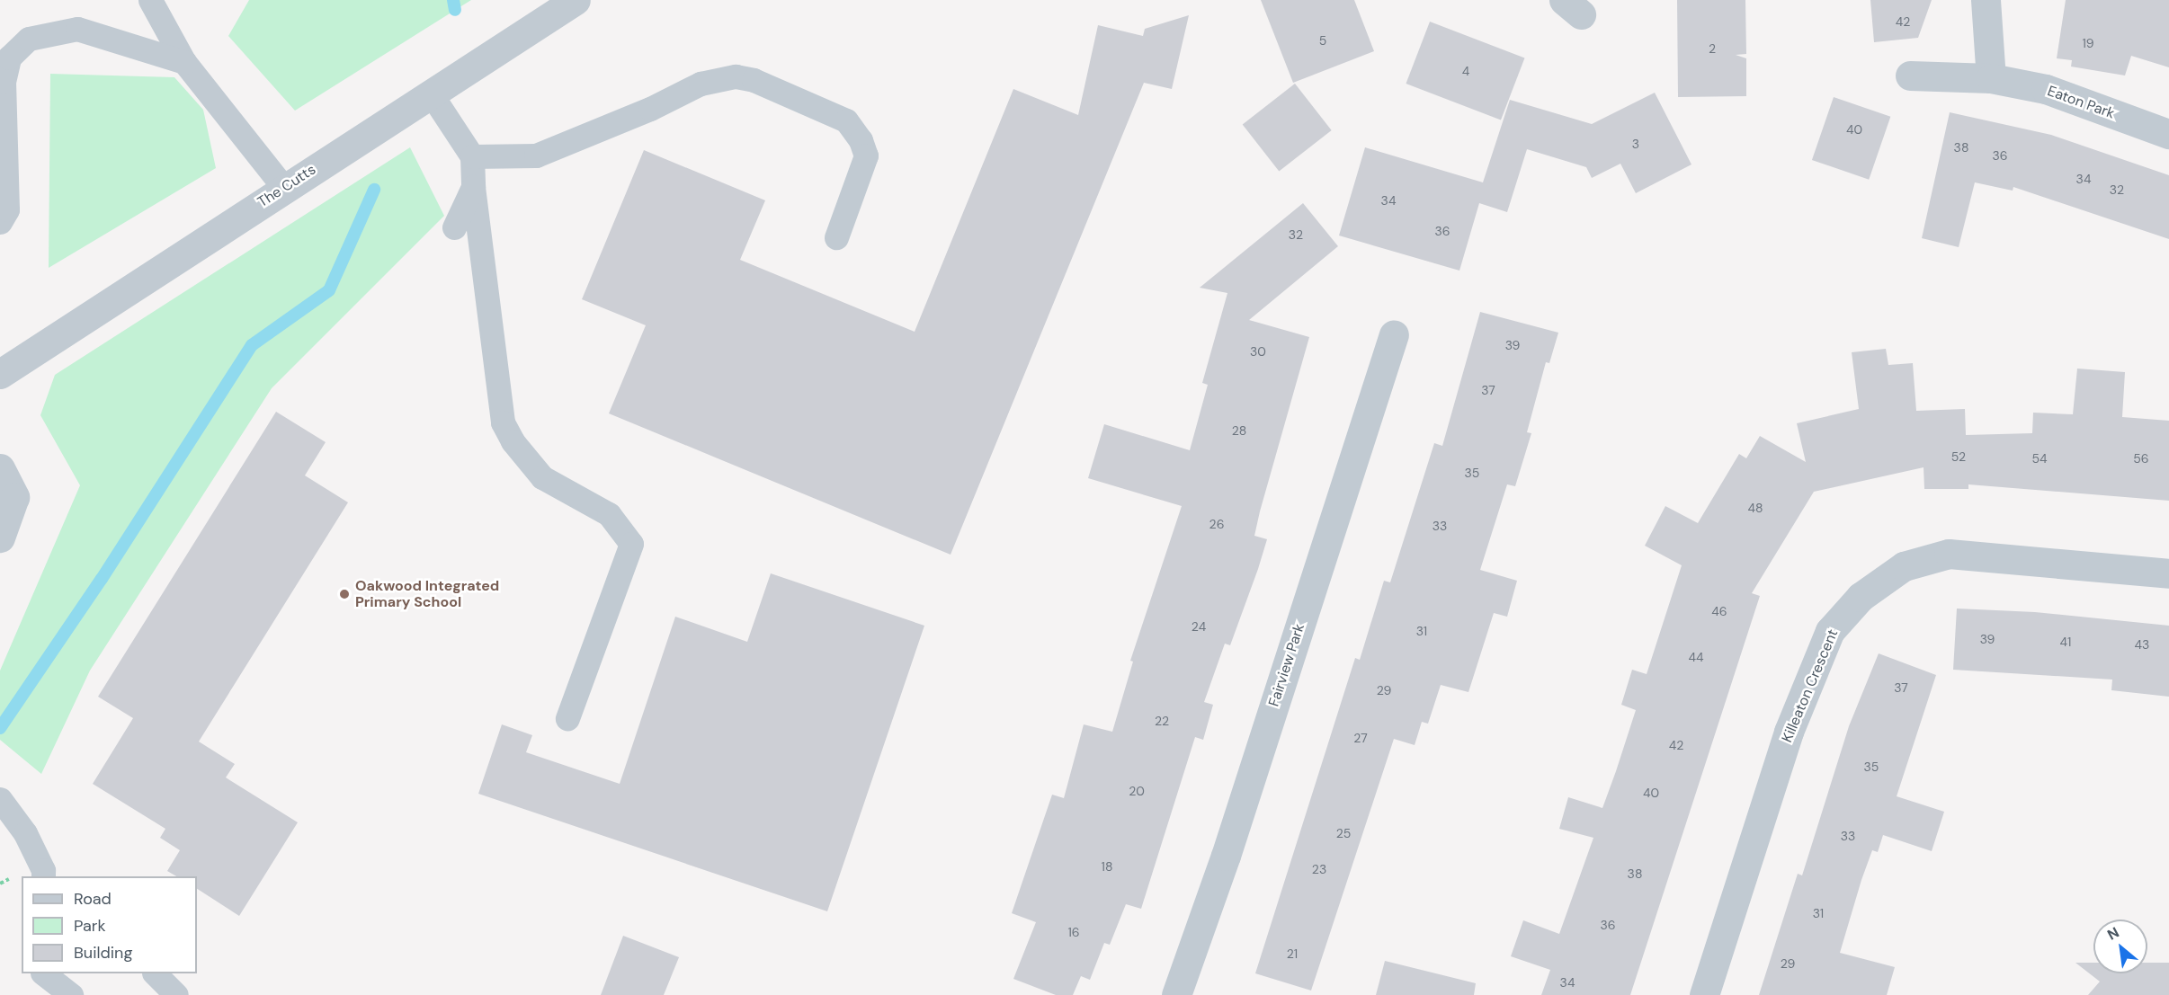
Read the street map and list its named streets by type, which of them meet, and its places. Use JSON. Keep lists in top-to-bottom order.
{
  "streets": {
    "street": [
      "Eaton Park",
      "The Cutts",
      "Fairview Park",
      "Killeaton Crescent"
    ]
  },
  "places": ["Oakwood Integrated Primary School"],
  "house_numbers": [
    "42",
    "5",
    "19",
    "2",
    "4",
    "40",
    "3",
    "38",
    "36",
    "34",
    "32",
    "34",
    "36",
    "32",
    "39",
    "30",
    "37",
    "28",
    "52",
    "54",
    "56",
    "35",
    "48",
    "26",
    "33",
    "46",
    "24",
    "31",
    "39",
    "41",
    "43",
    "44",
    "37",
    "29",
    "22",
    "27",
    "42",
    "35",
    "20",
    "40",
    "25",
    "33",
    "18",
    "23",
    "38",
    "31",
    "36",
    "16",
    "21",
    "29",
    "34"
  ],
  "legend": ["Road", "Park", "Building"],
  "north": "top left"
}
